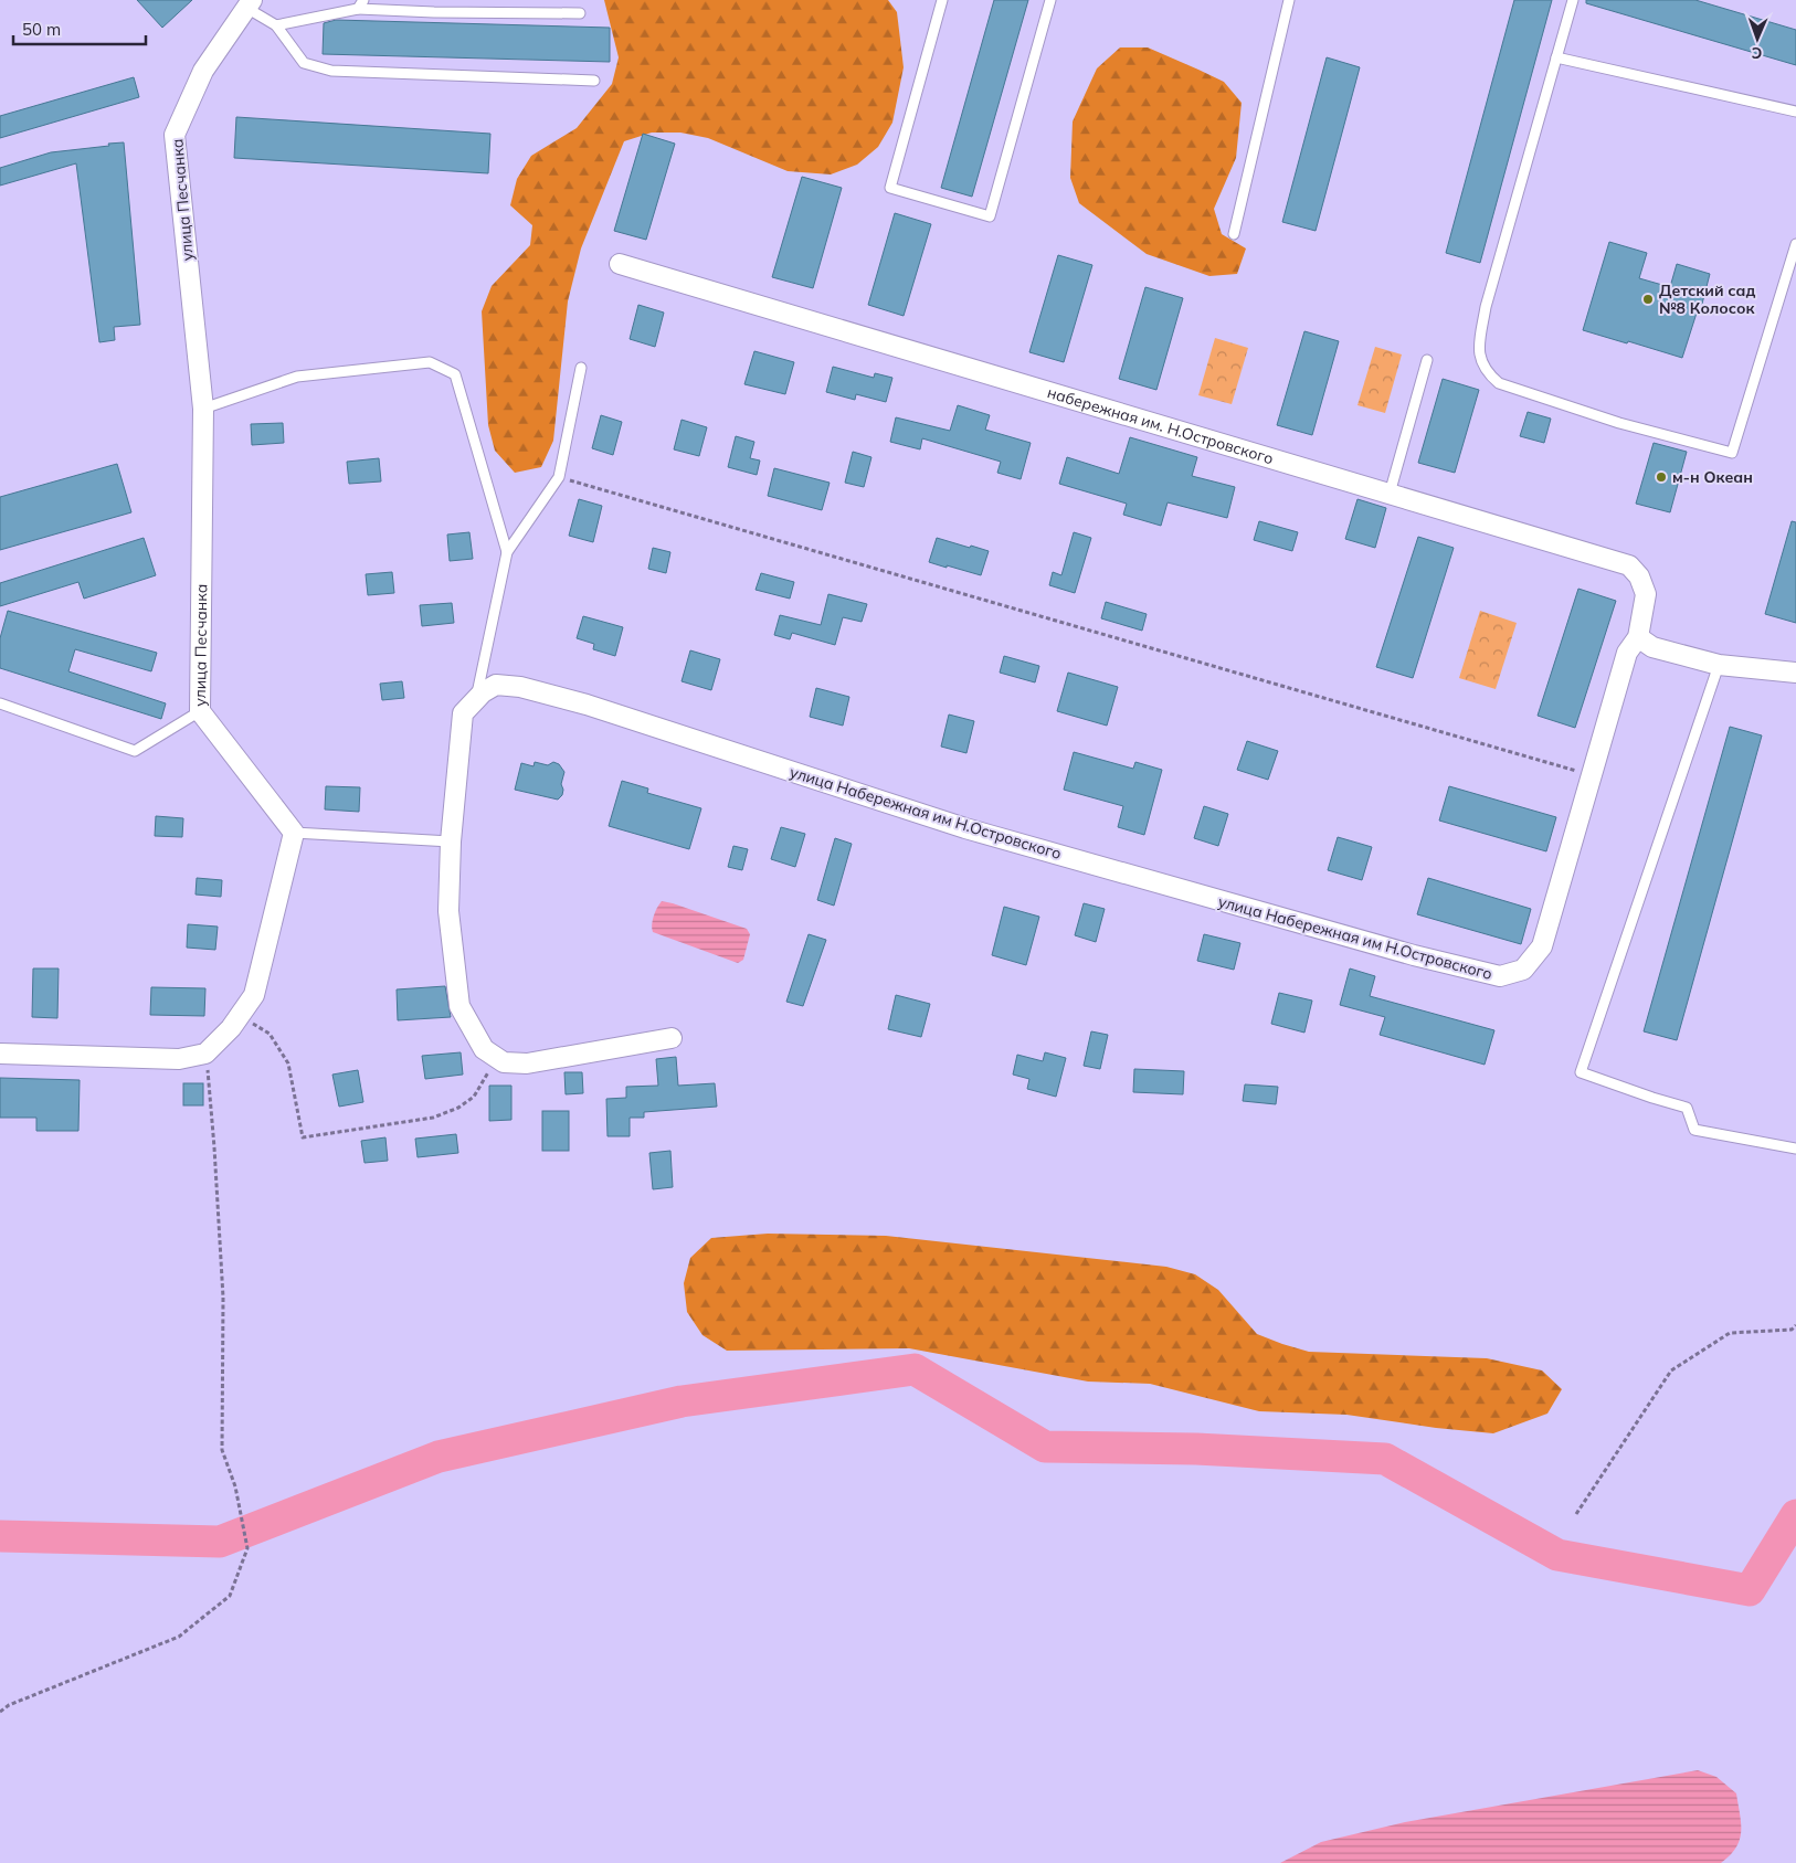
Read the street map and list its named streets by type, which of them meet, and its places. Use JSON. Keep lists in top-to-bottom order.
{
  "streets": {
    "street": ["улица Песчанка", "набережная им. Н.Островского", "улица Набережная им Н.Островского"]
  },
  "crossings": [
    ["набережная им. Н.Островского", "улица Набережная им Н.Островского"]
  ],
  "places": ["Детский сад №8 Колосок", "м-н Океан"],
  "scale_bar": "50 m",
  "north": "bottom"
}
